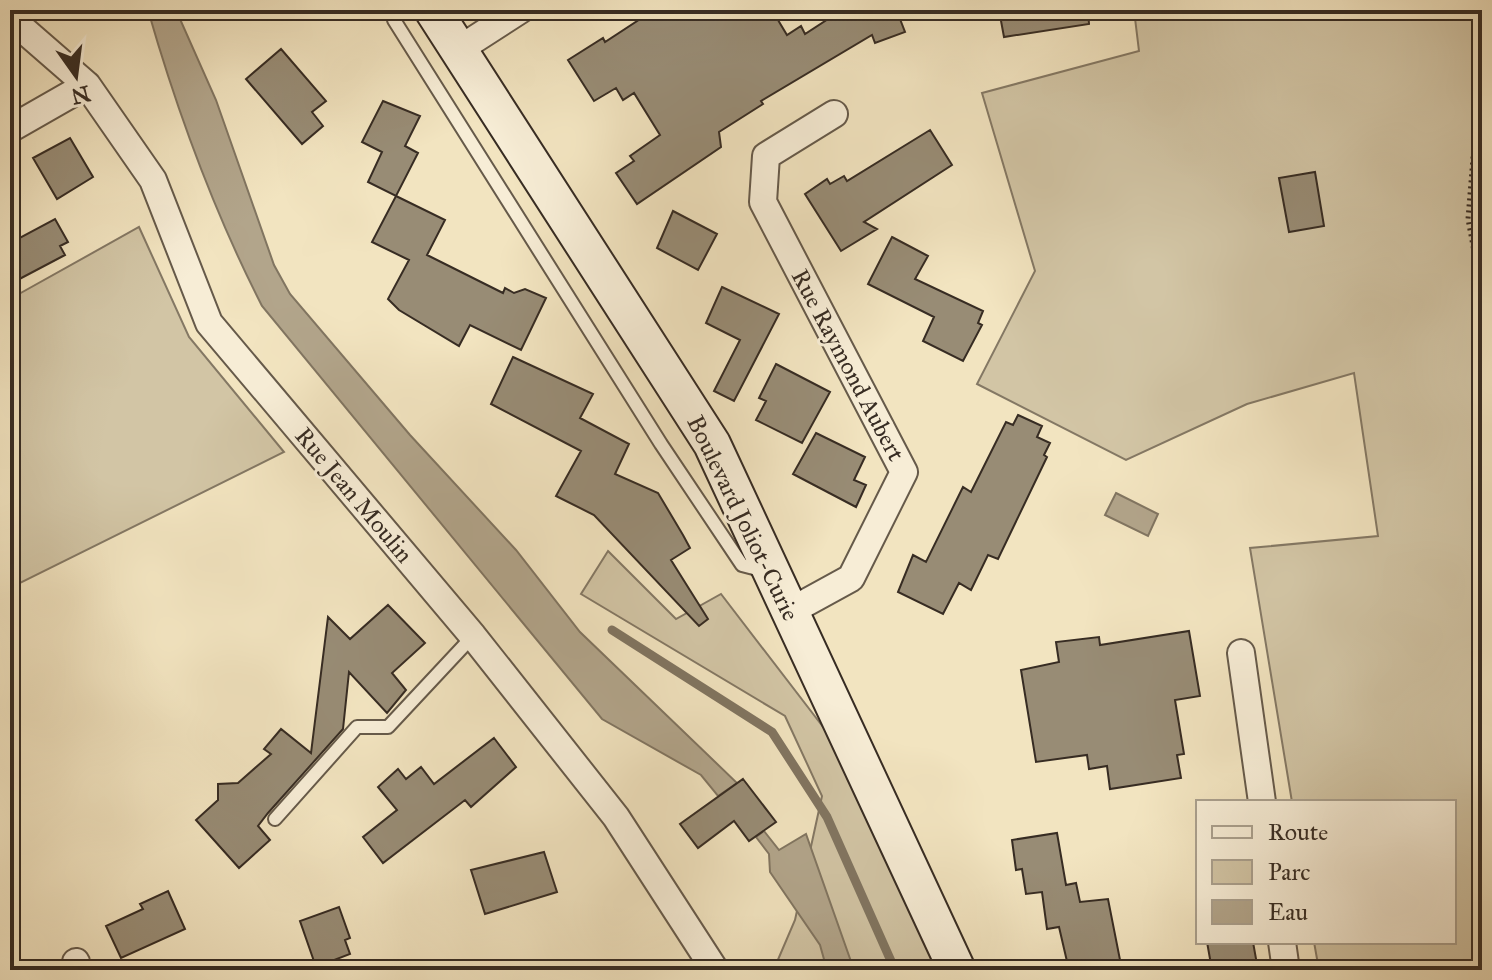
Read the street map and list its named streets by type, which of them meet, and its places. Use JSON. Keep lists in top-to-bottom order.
{
  "streets": {
    "main road": ["Boulevard Joliot-Curie"],
    "street": ["Rue Raymond Aubert", "Rue Jean Moulin"]
  },
  "crossings": [
    ["Rue Raymond Aubert", "Boulevard Joliot-Curie"]
  ],
  "legend": ["Route", "Parc", "Eau"],
  "north": "bottom"
}
